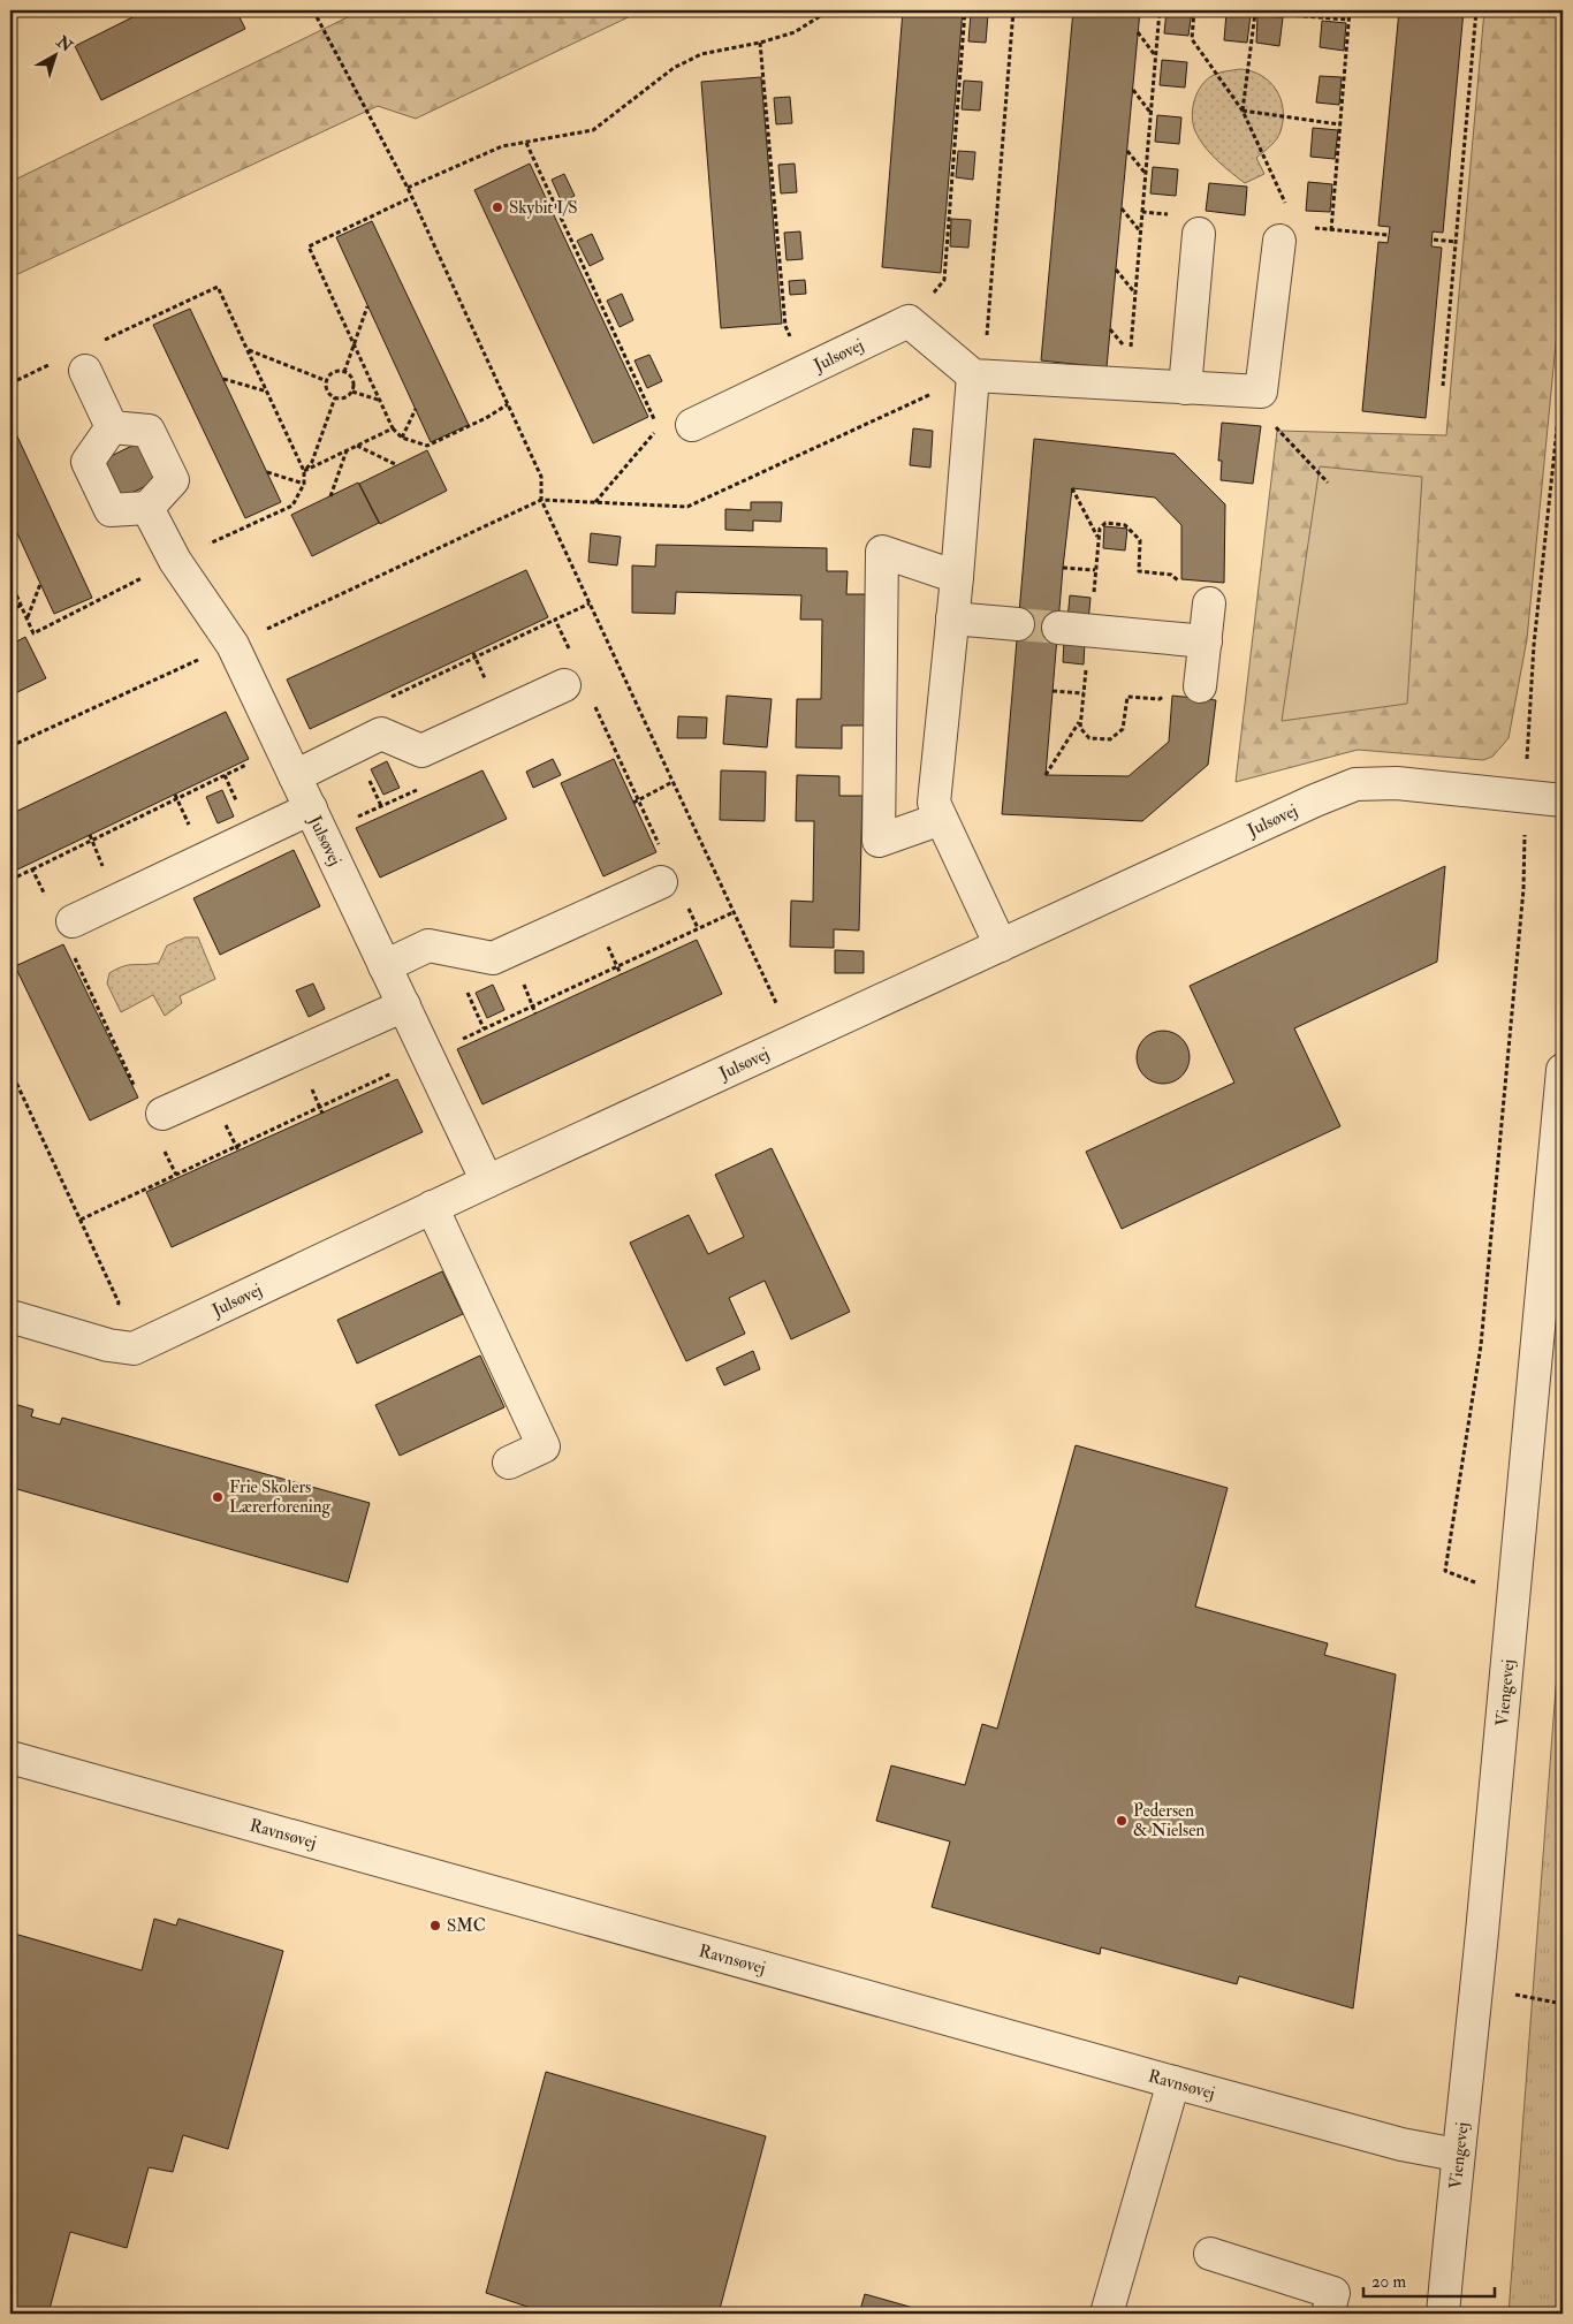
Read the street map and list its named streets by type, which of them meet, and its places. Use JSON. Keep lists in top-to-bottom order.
{
  "streets": {
    "street": ["Julsøvej", "Viengevej", "Ravnsøvej"]
  },
  "crossings": [
    ["Viengevej", "Ravnsøvej"]
  ],
  "places": [
    "Skybit I/S",
    "Frie Skolers Lærerforening",
    "Pedersen & Nielsen",
    "SMC"
  ],
  "scale_bar": "20 m",
  "north": "top right"
}
